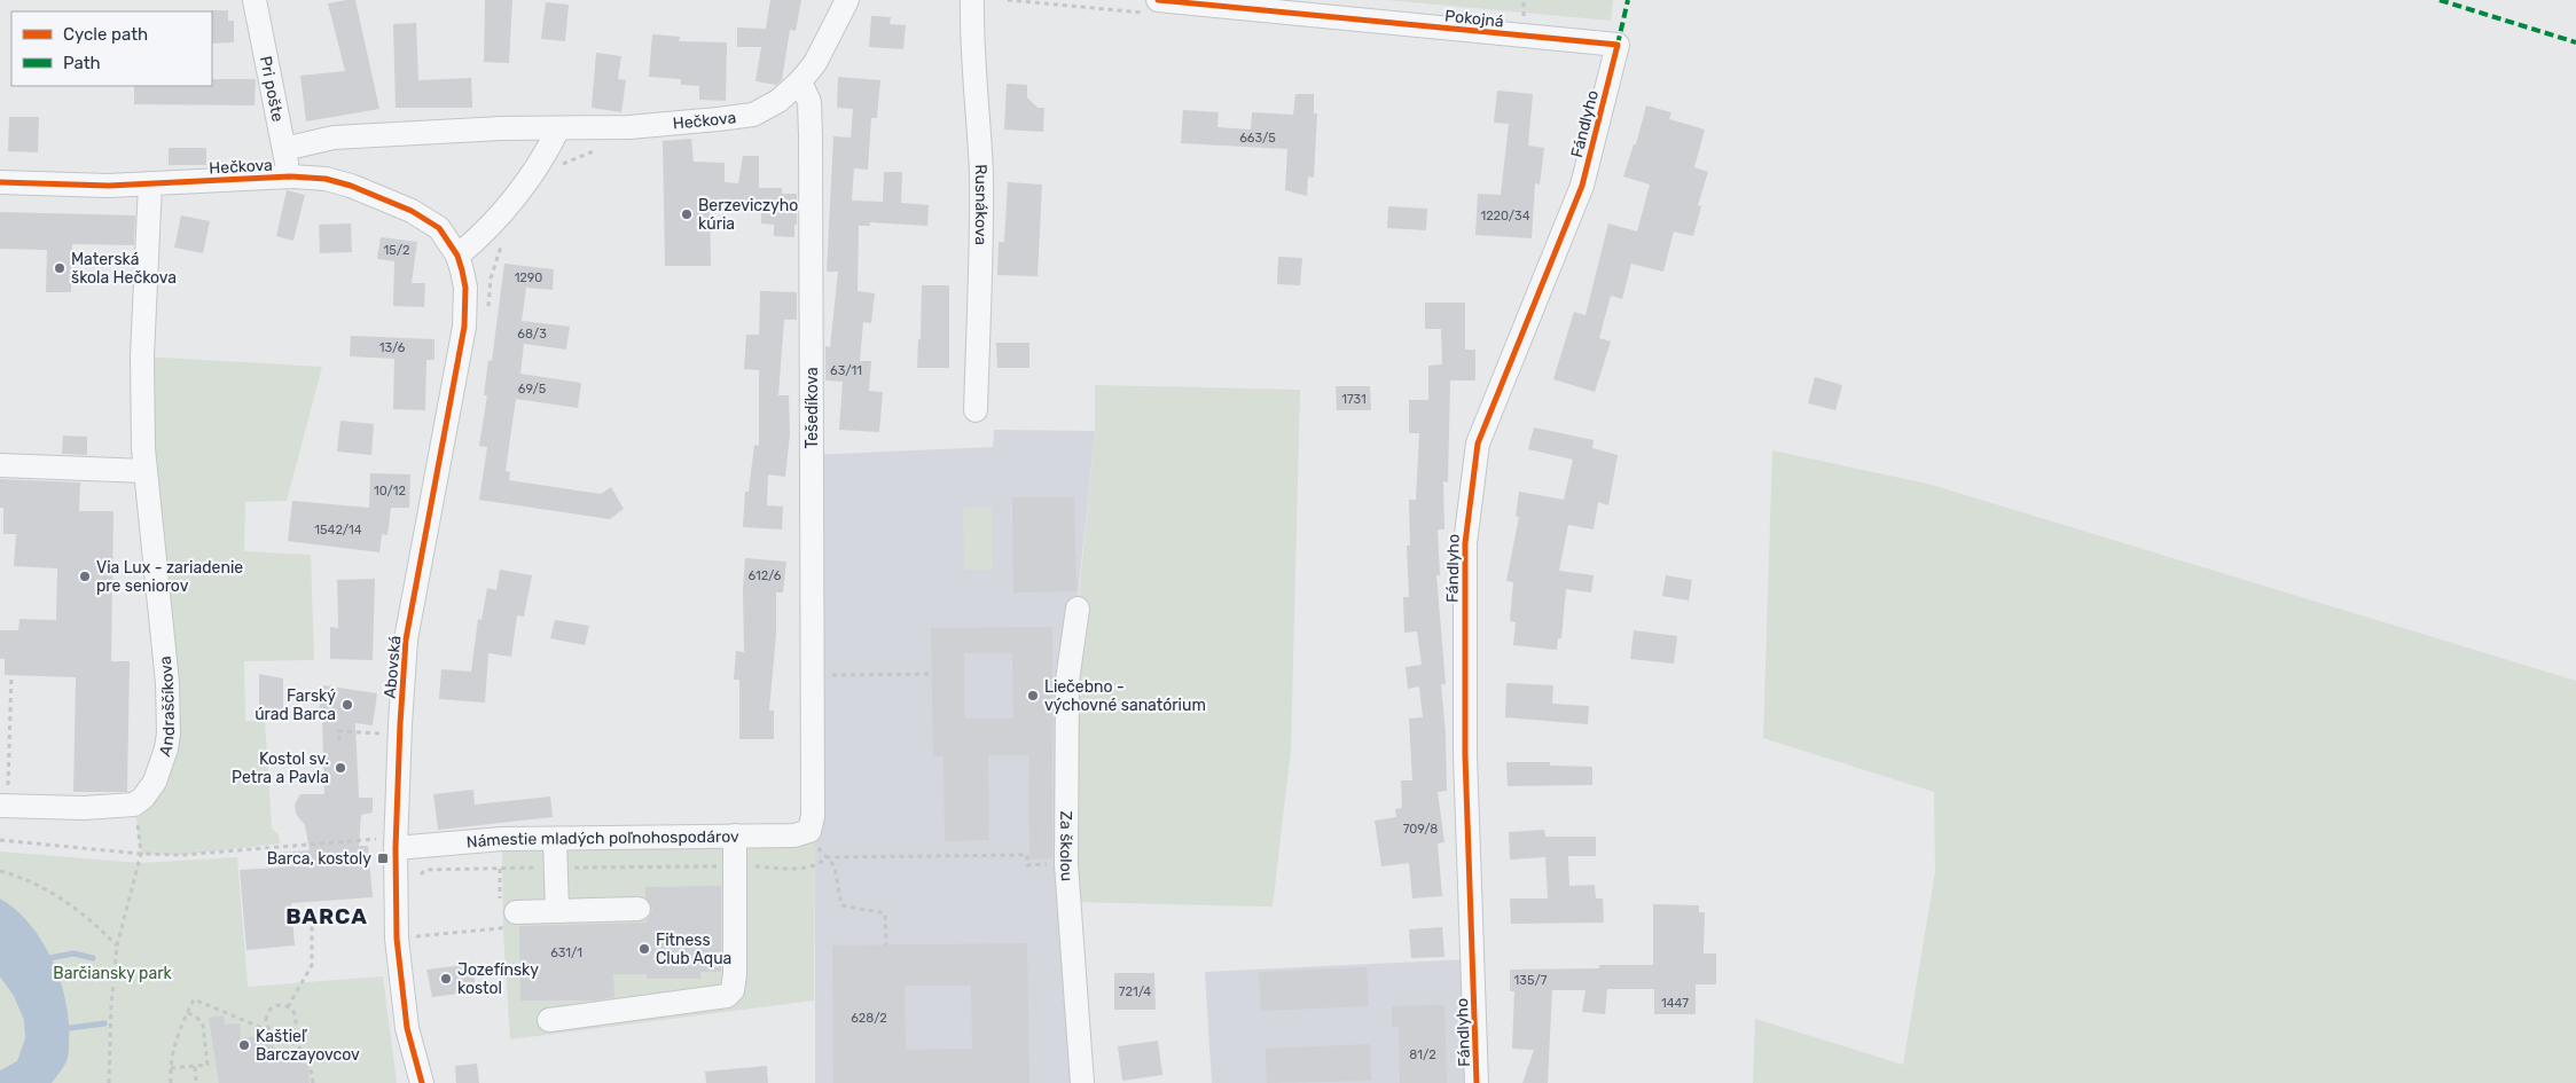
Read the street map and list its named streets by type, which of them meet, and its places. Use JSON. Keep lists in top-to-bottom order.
{
  "streets": {
    "street": [
      "Pokojná",
      "Pri pošte",
      "Hečkova",
      "Fándlyho",
      "Rusnákova",
      "Tešedíkova",
      "Abovská",
      "Andraščíkova",
      "Námestie mladých poľnohospodárov",
      "Za školou"
    ]
  },
  "crossings": [
    ["Pokojná", "Fándlyho"],
    ["Pri pošte", "Hečkova"],
    ["Hečkova", "Tešedíkova"],
    ["Hečkova", "Abovská"],
    ["Hečkova", "Andraščíkova"],
    ["Tešedíkova", "Námestie mladých poľnohospodárov"],
    ["Abovská", "Námestie mladých poľnohospodárov"]
  ],
  "districts": ["BARCA"],
  "parks": ["Barčiansky park"],
  "places": {
    "other": [
      "Berzeviczyho kúria",
      "Materská škola Hečkova",
      "Via Lux - zariadenie pre seniorov",
      "Liečebno - výchovné sanatórium",
      "Farský úrad Barca",
      "Kostol sv. Petra a Pavla",
      "Fitness Club Aqua",
      "Jozefínsky kostol",
      "Kaštieľ Barczayovcov"
    ],
    "transit": ["Barca, kostoly"]
  },
  "house_numbers": [
    "663/5",
    "1220/34",
    "15/2",
    "1290",
    "68/3",
    "13/6",
    "63/11",
    "69/5",
    "1731",
    "10/12",
    "1542/14",
    "612/6",
    "709/8",
    "631/1",
    "135/7",
    "721/4",
    "1447",
    "628/2",
    "81/2"
  ],
  "legend": ["Cycle path", "Path"]
}
